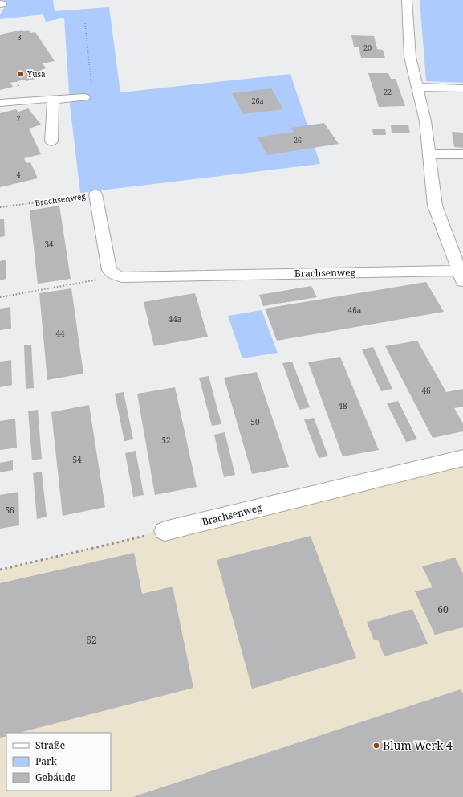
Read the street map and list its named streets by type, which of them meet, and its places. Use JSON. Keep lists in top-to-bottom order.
{
  "streets": {
    "street": ["Brachsenweg"]
  },
  "places": ["Yusa", "Blum Werk 4"],
  "house_numbers": [
    "3",
    "20",
    "22",
    "26a",
    "2",
    "26",
    "4",
    "34",
    "46a",
    "44a",
    "44",
    "46",
    "48",
    "50",
    "52",
    "54",
    "56",
    "60",
    "62"
  ],
  "legend": ["Straße", "Park", "Gebäude"]
}
